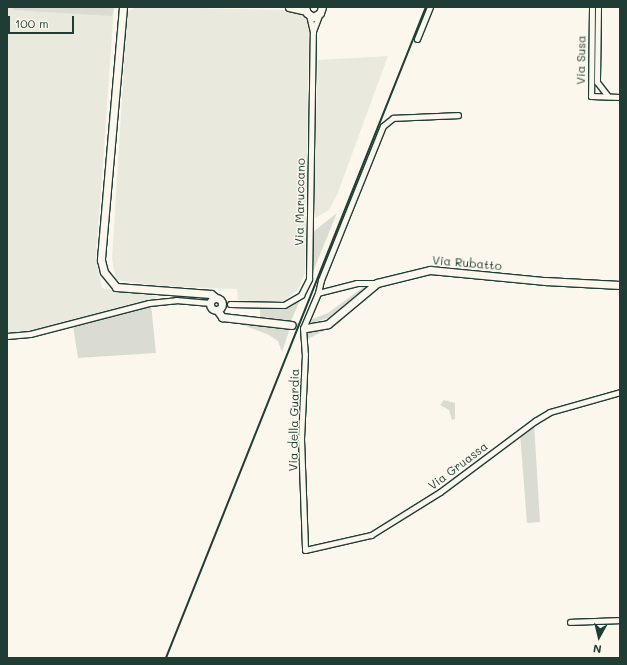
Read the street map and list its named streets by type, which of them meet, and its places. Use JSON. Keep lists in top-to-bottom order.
{
  "streets": {
    "street": [
      "Via Susa",
      "Via Maruccano",
      "Via Rubatto",
      "Via della Guardia",
      "Via Gruassa"
    ]
  },
  "crossings": [
    ["Via della Guardia", "Via Gruassa"]
  ],
  "scale_bar": "100 m",
  "north": "bottom"
}
